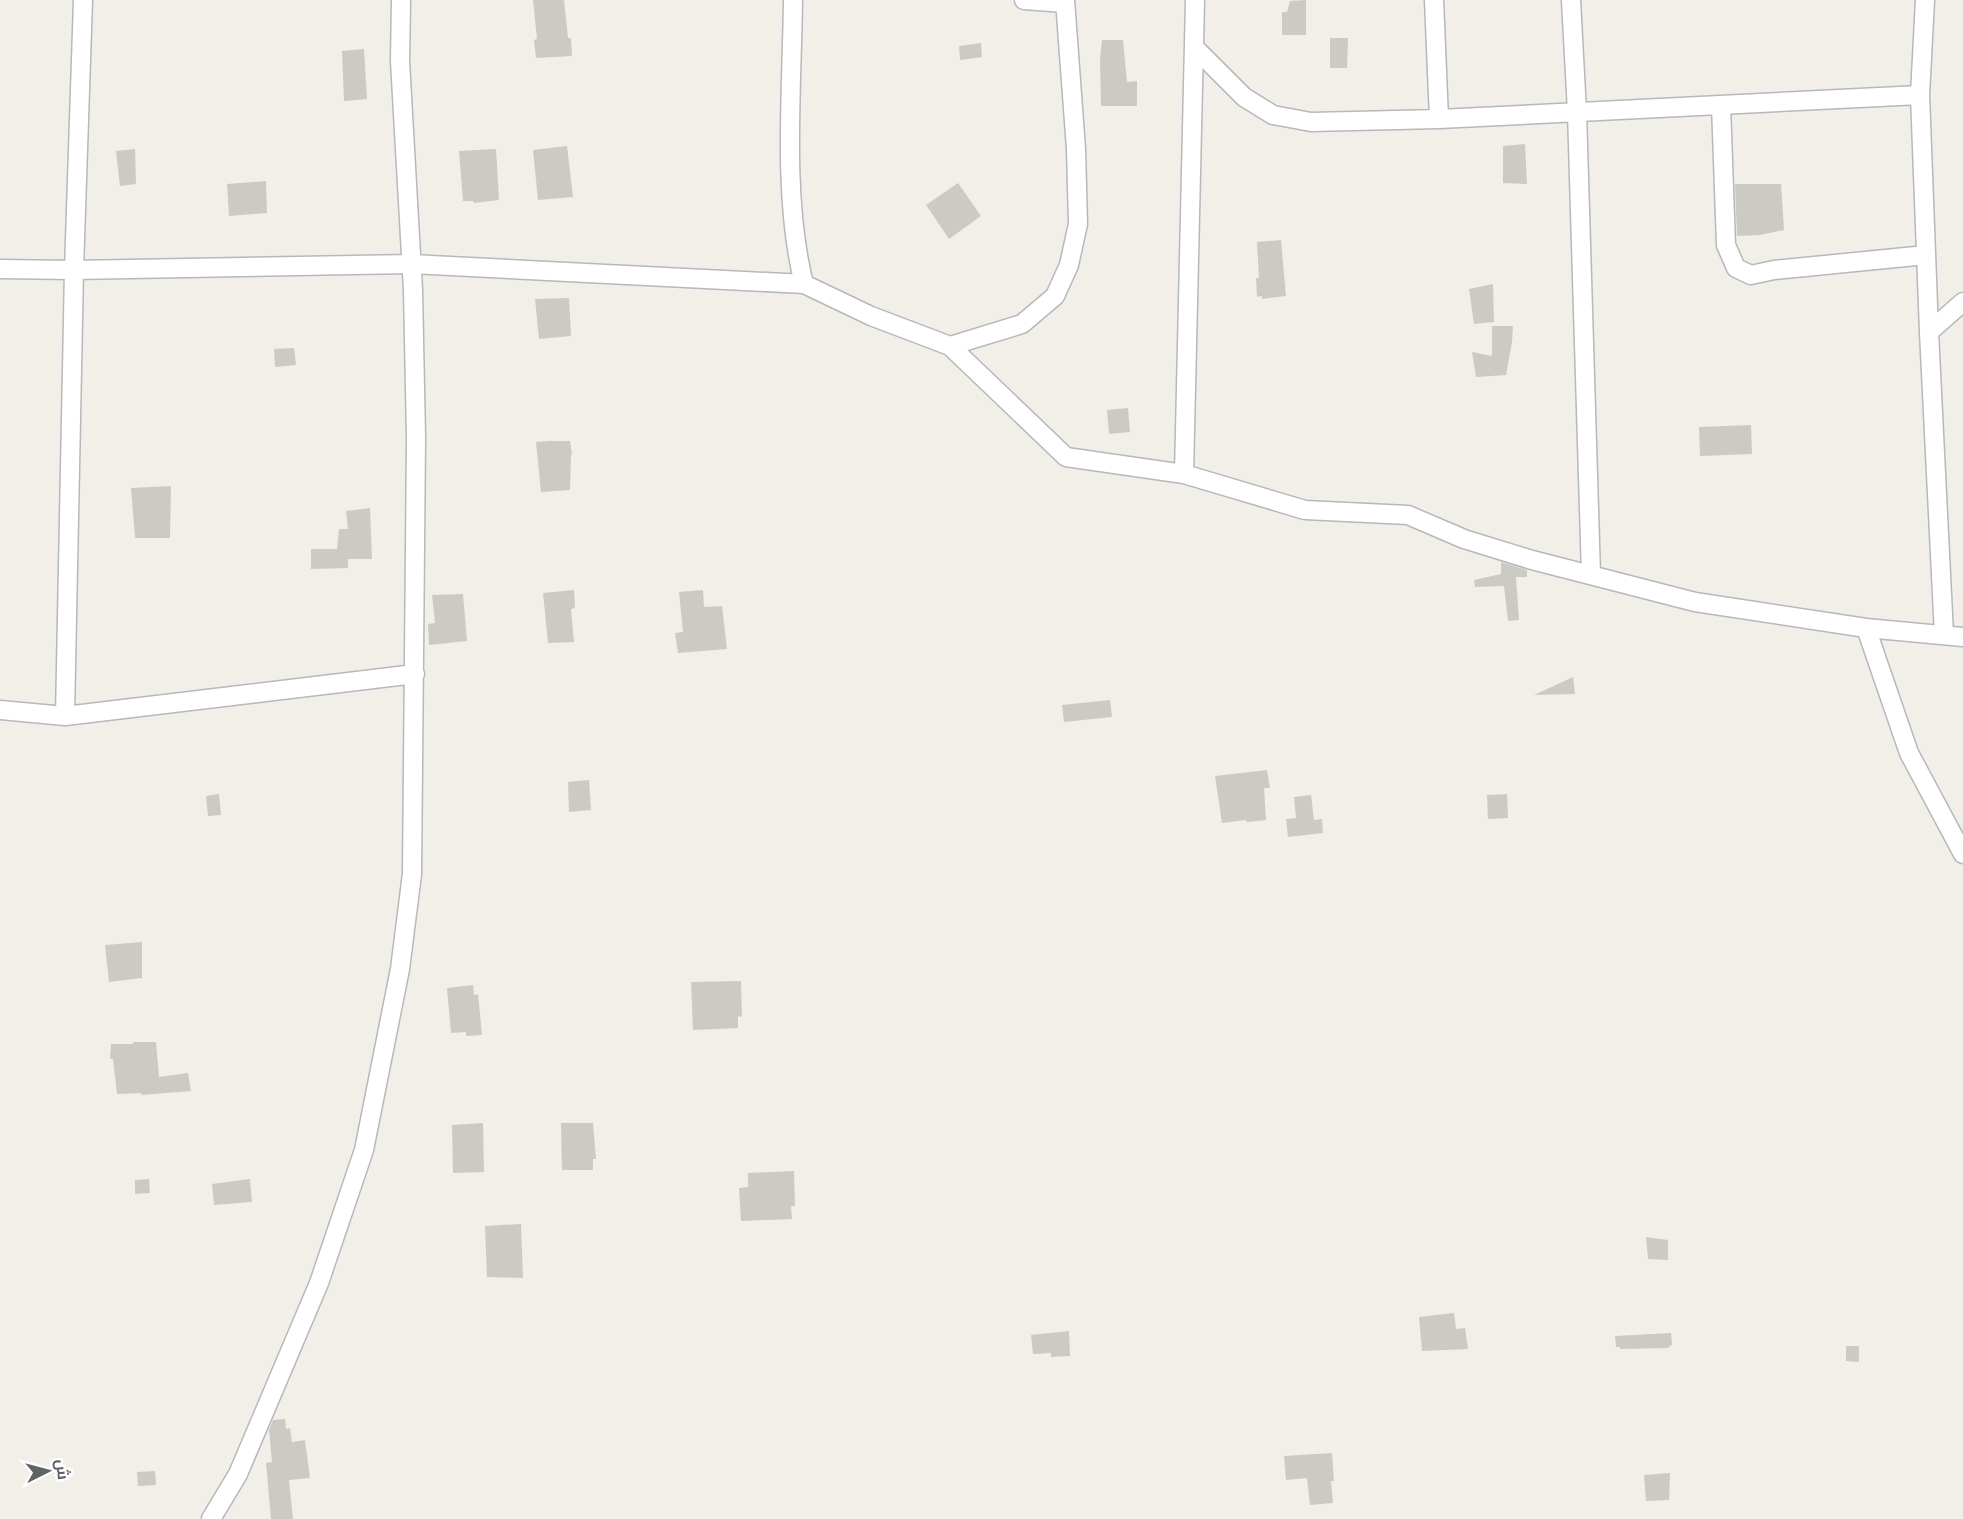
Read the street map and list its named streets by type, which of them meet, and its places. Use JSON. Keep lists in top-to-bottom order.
{
  "north": "right"
}
